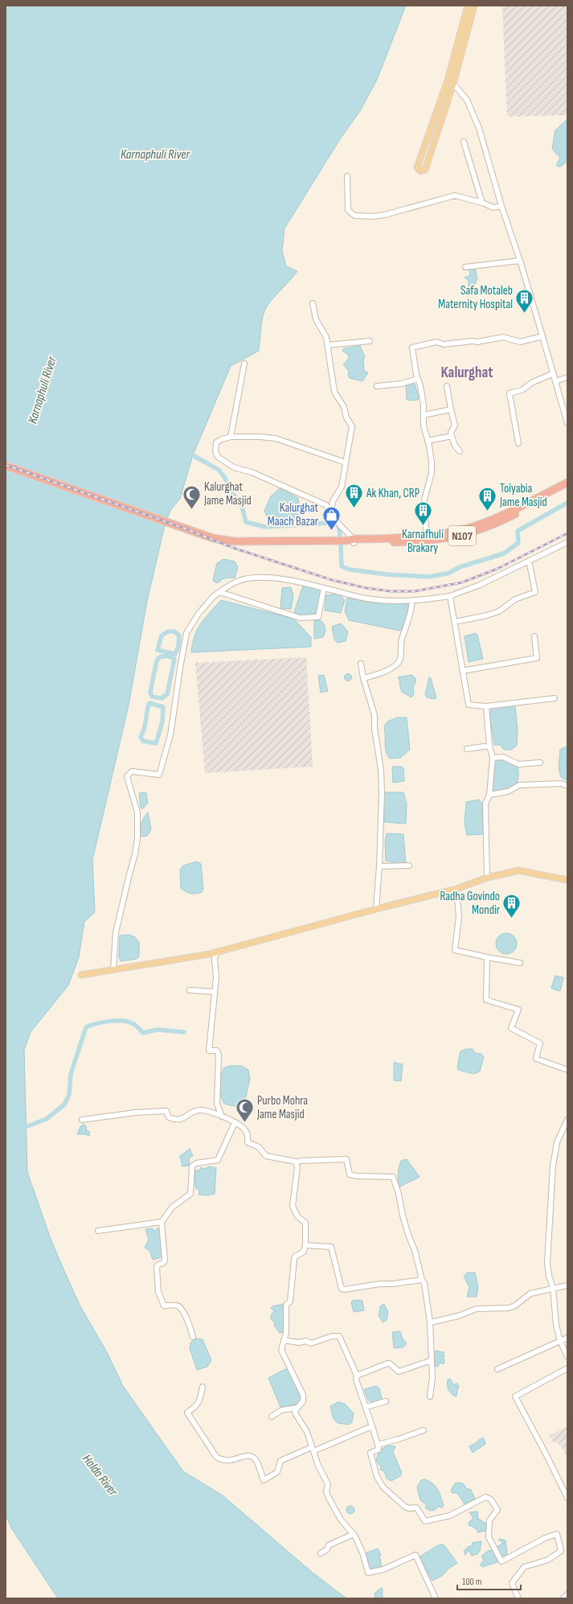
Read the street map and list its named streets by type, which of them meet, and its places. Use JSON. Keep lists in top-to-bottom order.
{
  "streets": {
    "highway": ["N107"]
  },
  "districts": ["Kalurghat"],
  "water": ["Karnaphuli River", "Halda River"],
  "places": {
    "building": [
      "Safa Motaleb Maternity Hospital",
      "Ak Khan, CRP",
      "Toiyabia Jame Masjid",
      "Karnafhuli Brakary",
      "Radha Govindo Mondir"
    ],
    "mosque": ["Kalurghat Jame Masjid", "Purbo Mohra Jame Masjid"],
    "shop": ["Kalurghat Maach Bazar"]
  },
  "scale_bar": "100 m"
}
